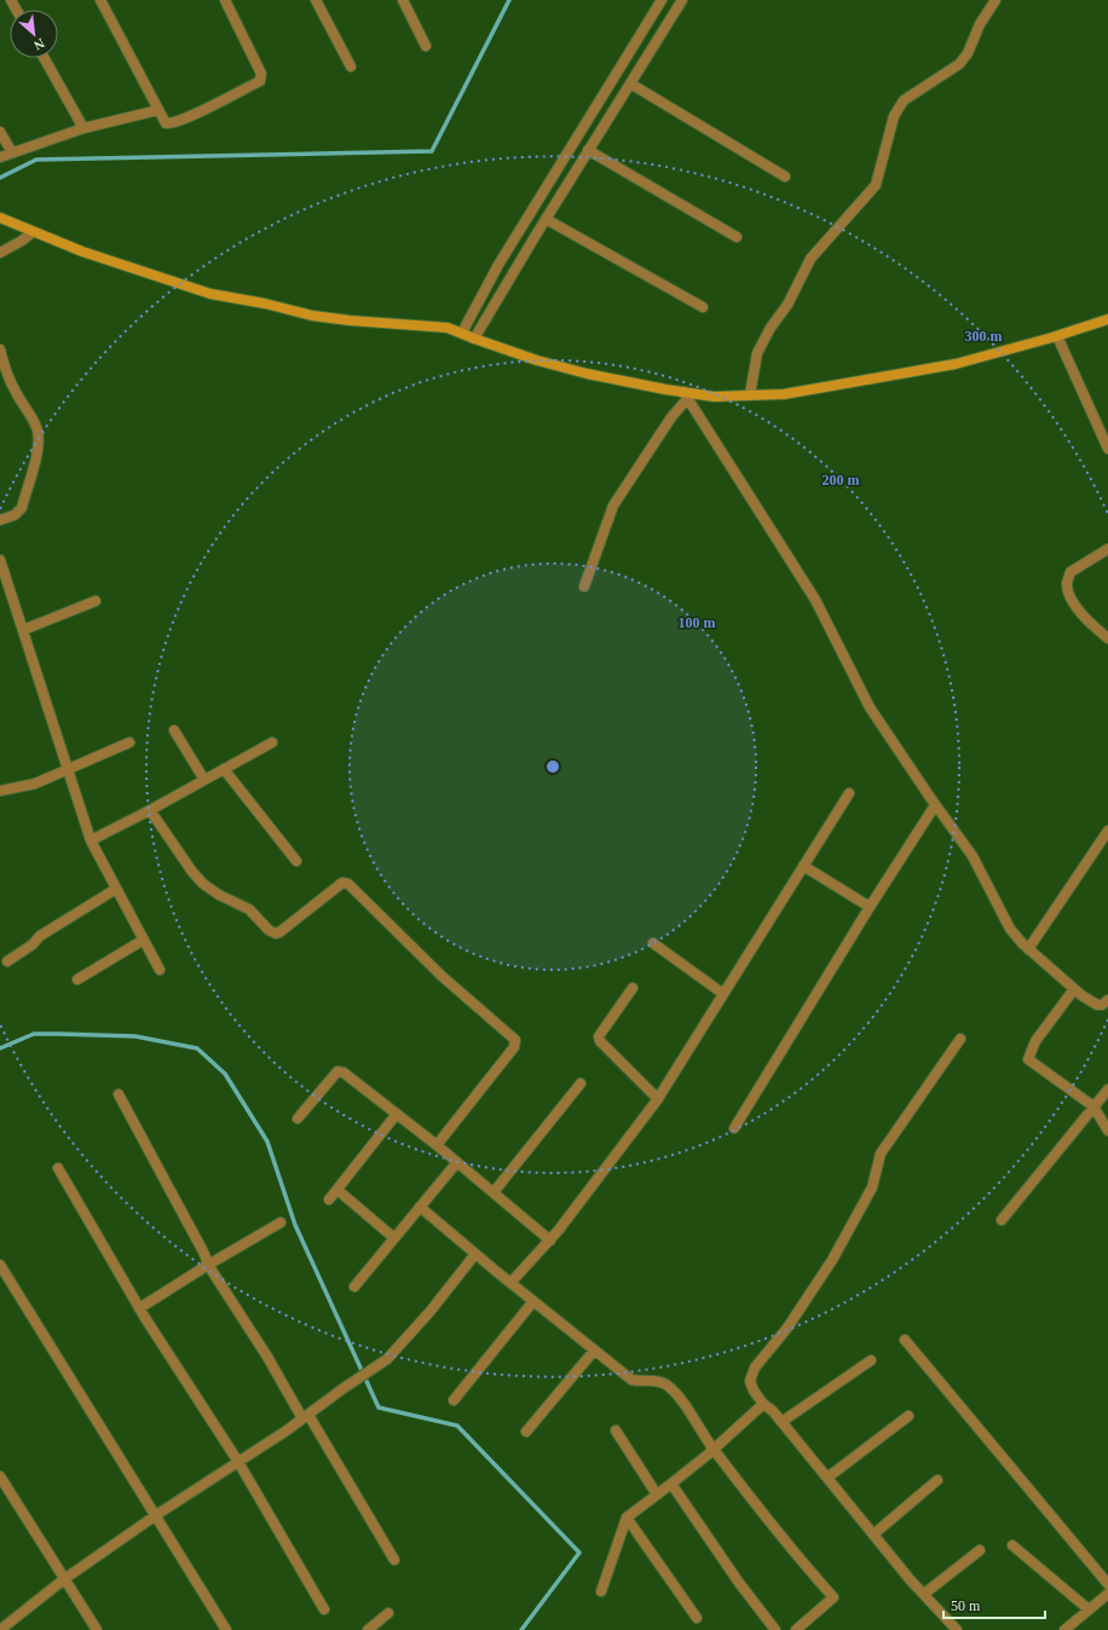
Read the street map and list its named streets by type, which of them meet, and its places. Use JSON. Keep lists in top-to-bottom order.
{
  "scale_bar": "50 m",
  "north": "bottom right",
  "rings": ["300 m", "200 m", "100 m"]
}
